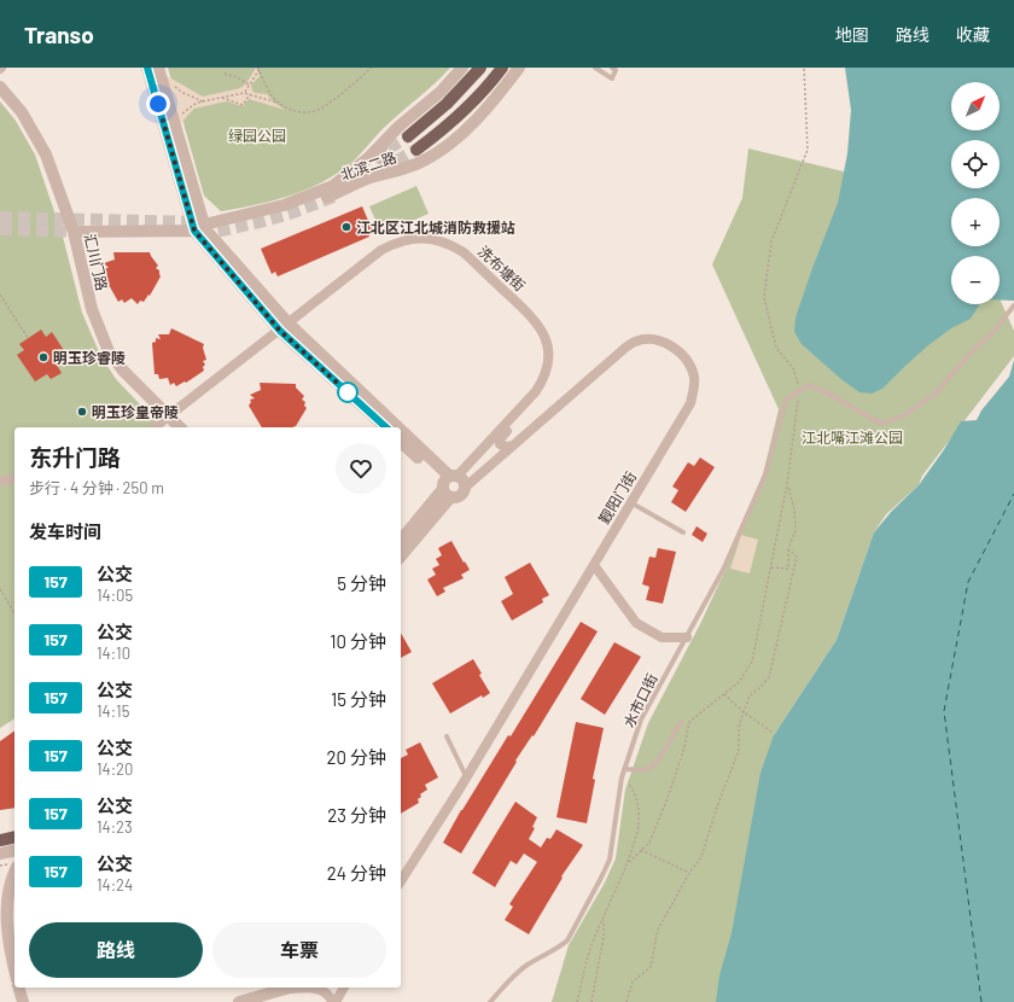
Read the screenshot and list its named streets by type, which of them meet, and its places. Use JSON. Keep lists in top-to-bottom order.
{
  "streets": {
    "main road": ["北滨二路"],
    "street": ["汇川门路", "洗布塘街", "觐阳门街"],
    "lane": ["水市口街"]
  },
  "crossings": [
    ["北滨二路", "汇川门路"],
    ["汇川门路", "洗布塘街"]
  ],
  "parks": ["绿园公园", "江北嘴江滩公园"],
  "places": ["江北区江北城消防救援站", "明玉珍睿陵", "明玉珍皇帝陵"],
  "lines": ["bus line 157"],
  "north": "top right",
  "page": {
    "header": "Transo",
    "nav": ["地图", "路线", "收藏"],
    "map_buttons": ["+", "−"],
    "heading": [
      ["东升门路", "步行 · 4 分钟 · 250 m"],
      "发车时间"
    ],
    "list": [
      {
        "mark": "157",
        "name": "公交",
        "note": "14:05",
        "value": "5 分钟"
      },
      {
        "mark": "157",
        "name": "公交",
        "note": "14:10",
        "value": "10 分钟"
      },
      {
        "mark": "157",
        "name": "公交",
        "note": "14:15",
        "value": "15 分钟"
      },
      {
        "mark": "157",
        "name": "公交",
        "note": "14:20",
        "value": "20 分钟"
      },
      {
        "mark": "157",
        "name": "公交",
        "note": "14:23",
        "value": "23 分钟"
      },
      {
        "mark": "157",
        "name": "公交",
        "note": "14:24",
        "value": "24 分钟"
      }
    ],
    "buttons": ["路线", "车票"]
  }
}
